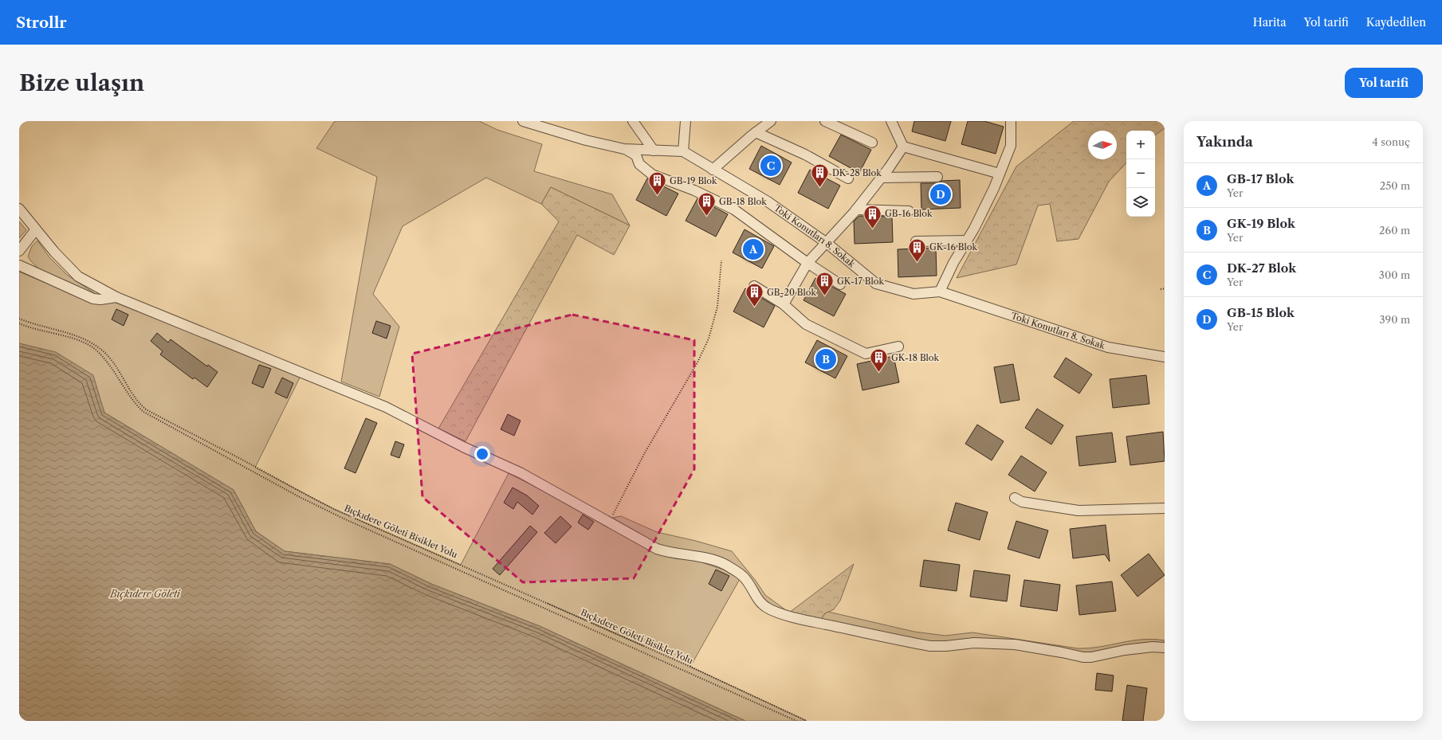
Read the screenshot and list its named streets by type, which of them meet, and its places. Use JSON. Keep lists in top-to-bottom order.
{
  "streets": {
    "street": ["Toki Konutları 8. Sokak"],
    "path": ["Bıçkıdere Göleti Bisiklet Yolu"]
  },
  "water": ["Bıçkıdere Göleti"],
  "places": {
    "building": [
      "DK-28 Blok",
      "GB-19 Blok",
      "GB-18 Blok",
      "GB-16 Blok",
      "GK-16 Blok",
      "GK-17 Blok",
      "GB-20 Blok",
      "GK-18 Blok"
    ]
  },
  "north": "right",
  "page": {
    "header": "Strollr",
    "nav": ["Harita", "Yol tarifi", "Kaydedilen"],
    "buttons": "Yol tarifi",
    "title": "Bize ulaşın",
    "heading": ["Yakında", "4 sonuç"],
    "map_buttons": ["+", "−"],
    "pins": [
      "C",
      "D",
      "A",
      "B"
    ],
    "list": [
      {
        "mark": "A",
        "name": "GB-17 Blok",
        "note": "Yer",
        "value": "250 m"
      },
      {
        "mark": "B",
        "name": "GK-19 Blok",
        "note": "Yer",
        "value": "260 m"
      },
      {
        "mark": "C",
        "name": "DK-27 Blok",
        "note": "Yer",
        "value": "300 m"
      },
      {
        "mark": "D",
        "name": "GB-15 Blok",
        "note": "Yer",
        "value": "390 m"
      }
    ]
  }
}
